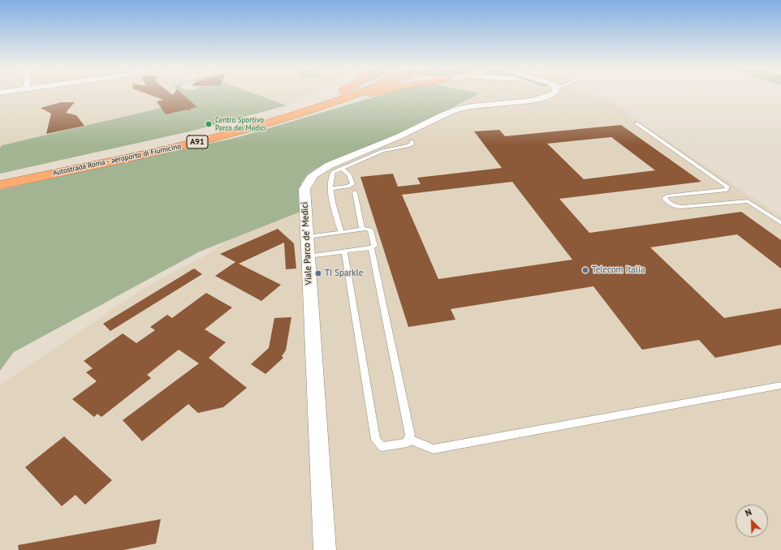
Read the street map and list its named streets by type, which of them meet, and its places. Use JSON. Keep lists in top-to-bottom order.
{
  "streets": {
    "highway": ["A91", "Autostrada Roma - aeroporto di Fiumicino"],
    "street": ["Viale Parco de' Medici"]
  },
  "places": ["Centro Sportivo Parco dei Medici", "Telecom Italia", "TI Sparkle"],
  "north": "top left"
}
